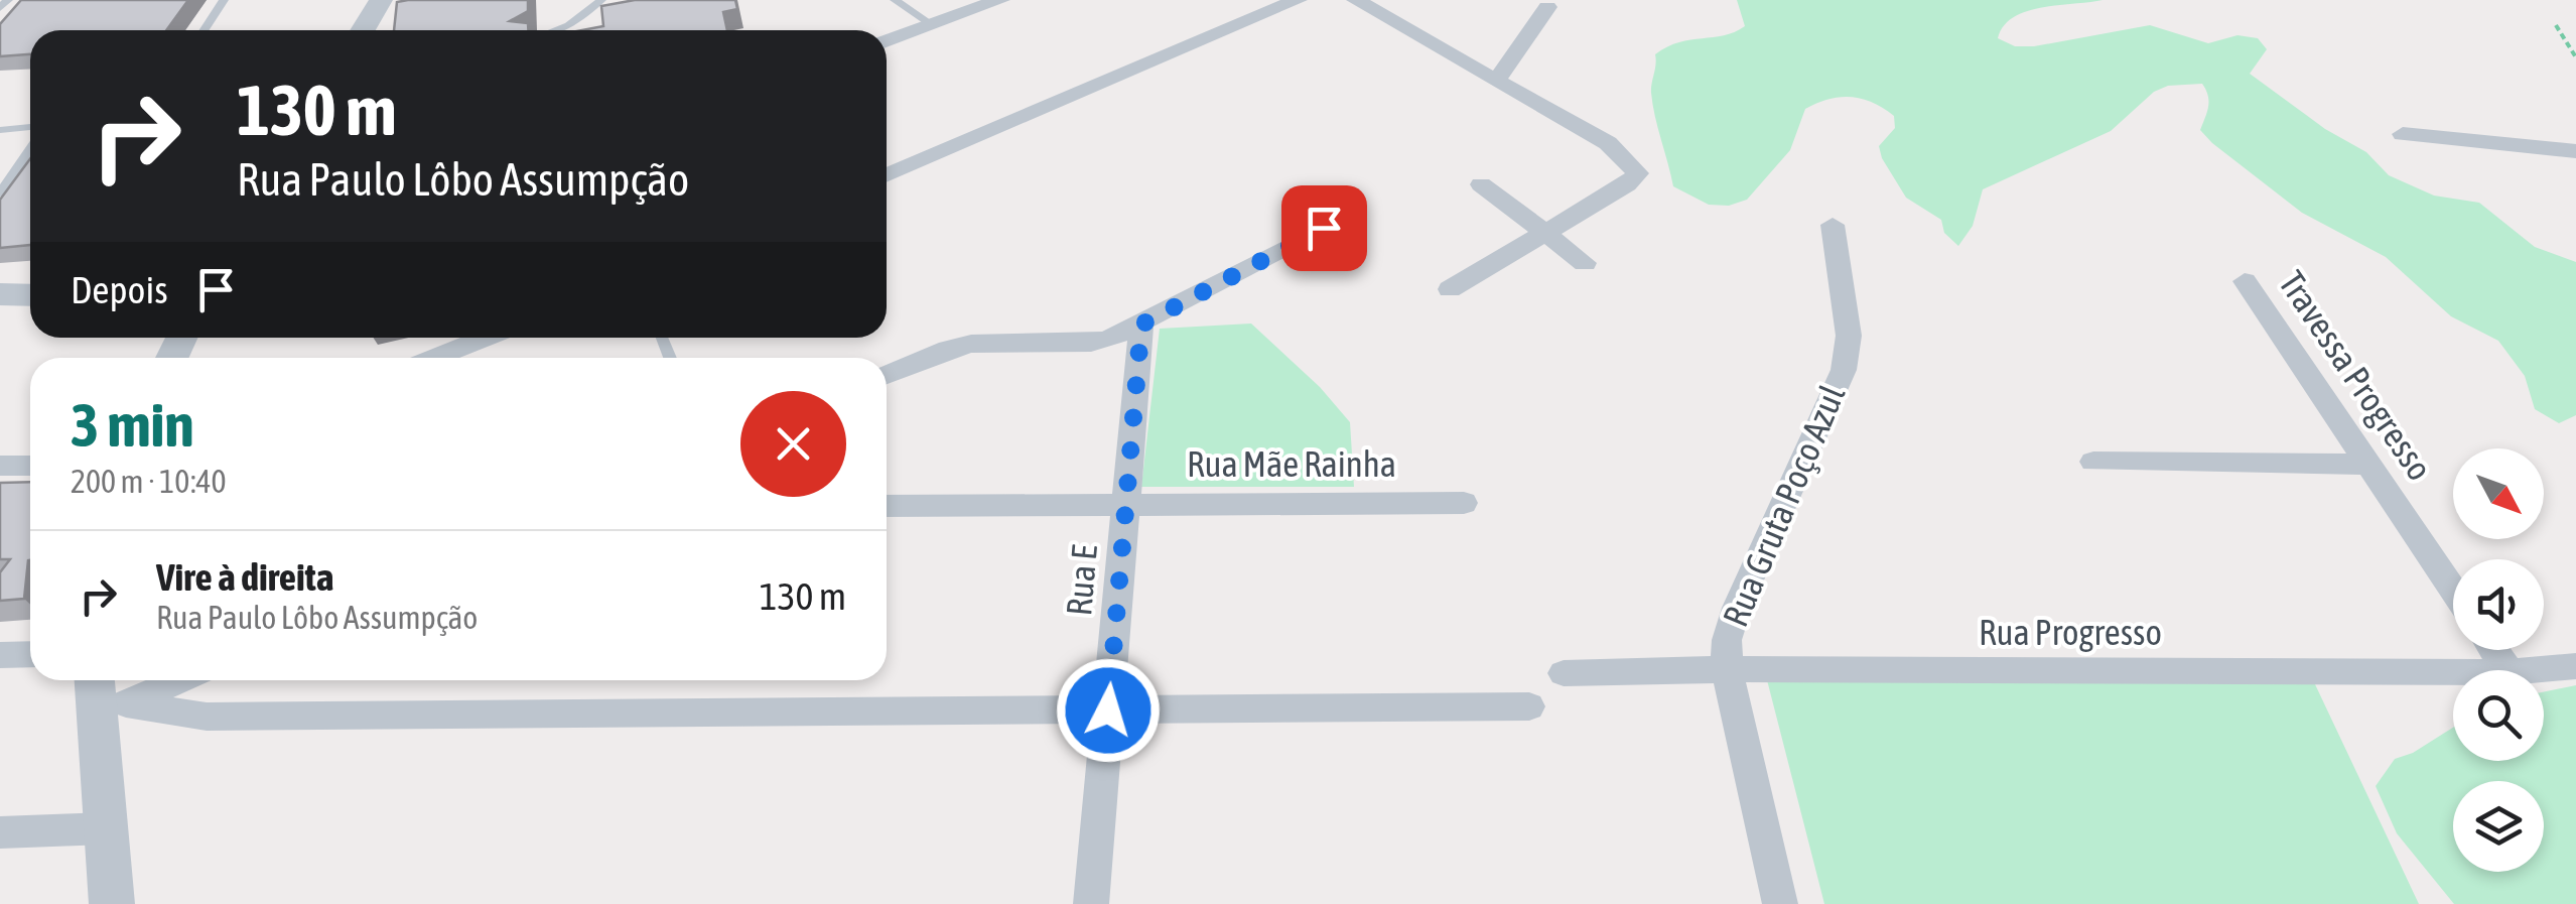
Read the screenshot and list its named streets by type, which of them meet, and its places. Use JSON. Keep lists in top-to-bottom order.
{
  "streets": {
    "street": [
      "Travessa Progresso",
      "Rua Mãe Rainha",
      "Rua Gruta Poço Azul",
      "Rua E",
      "Rua Progresso"
    ]
  },
  "crossings": [
    ["Rua Mãe Rainha", "Rua E"],
    ["Rua Gruta Poço Azul", "Rua Progresso"]
  ],
  "north": "bottom right",
  "page": {
    "turn": ["130 m", "Rua Paulo Lôbo Assumpção"],
    "then": "Depois",
    "heading": ["3 min", "200 m · 10:40"],
    "list": [
      {
        "name": "Vire à direita",
        "note": "Rua Paulo Lôbo Assumpção",
        "value": "130 m"
      }
    ]
  }
}
